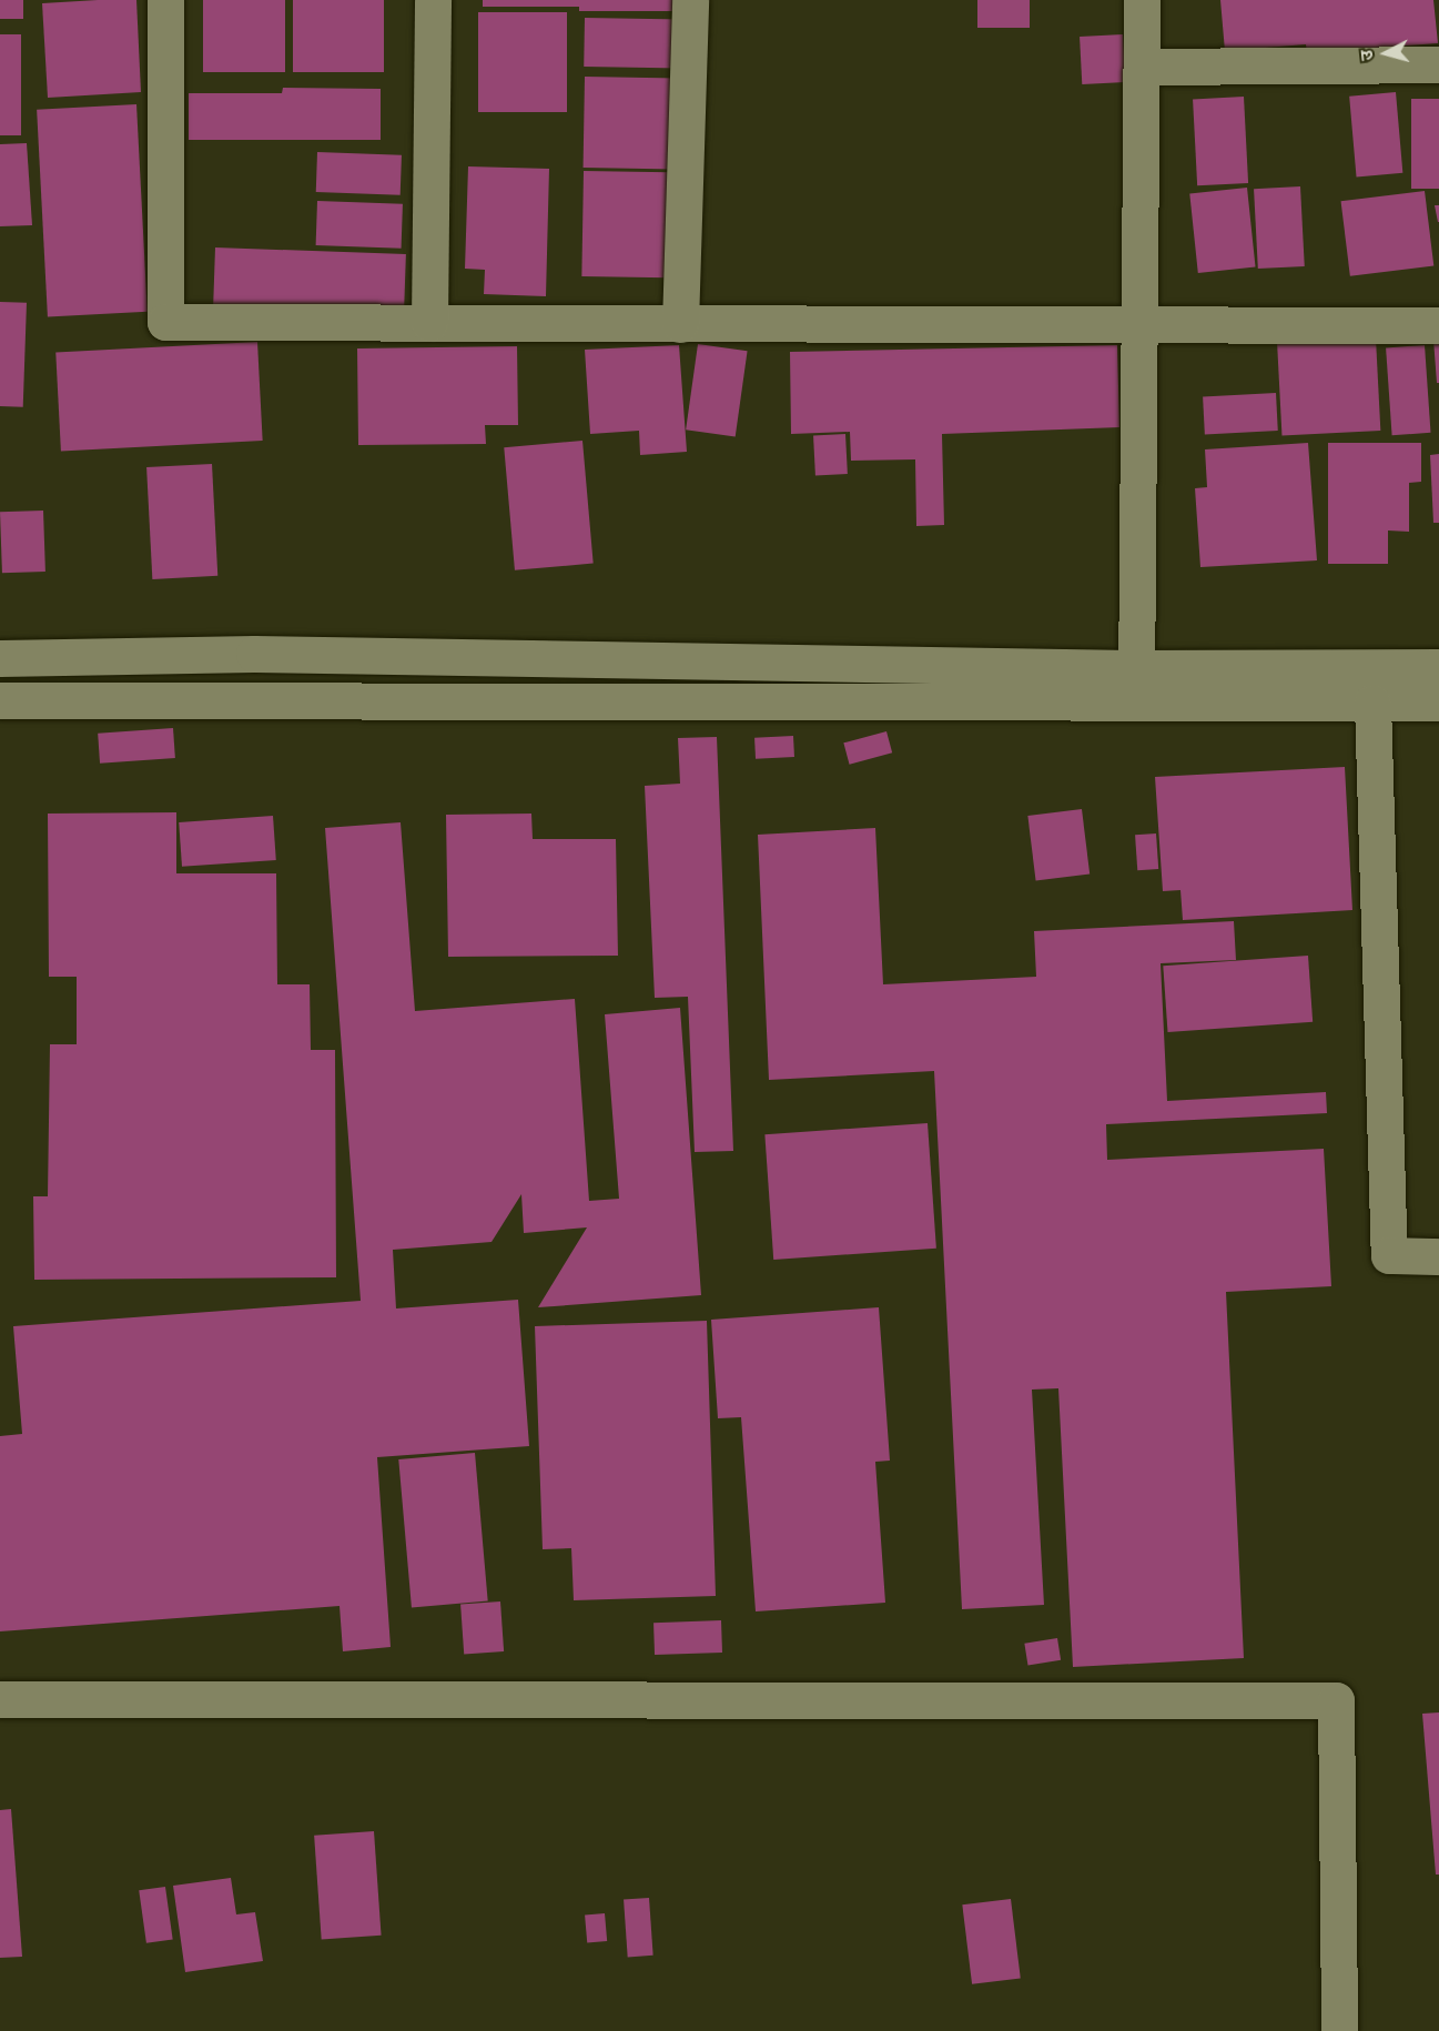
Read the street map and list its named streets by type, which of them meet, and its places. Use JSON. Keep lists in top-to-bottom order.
{
  "north": "left"
}
